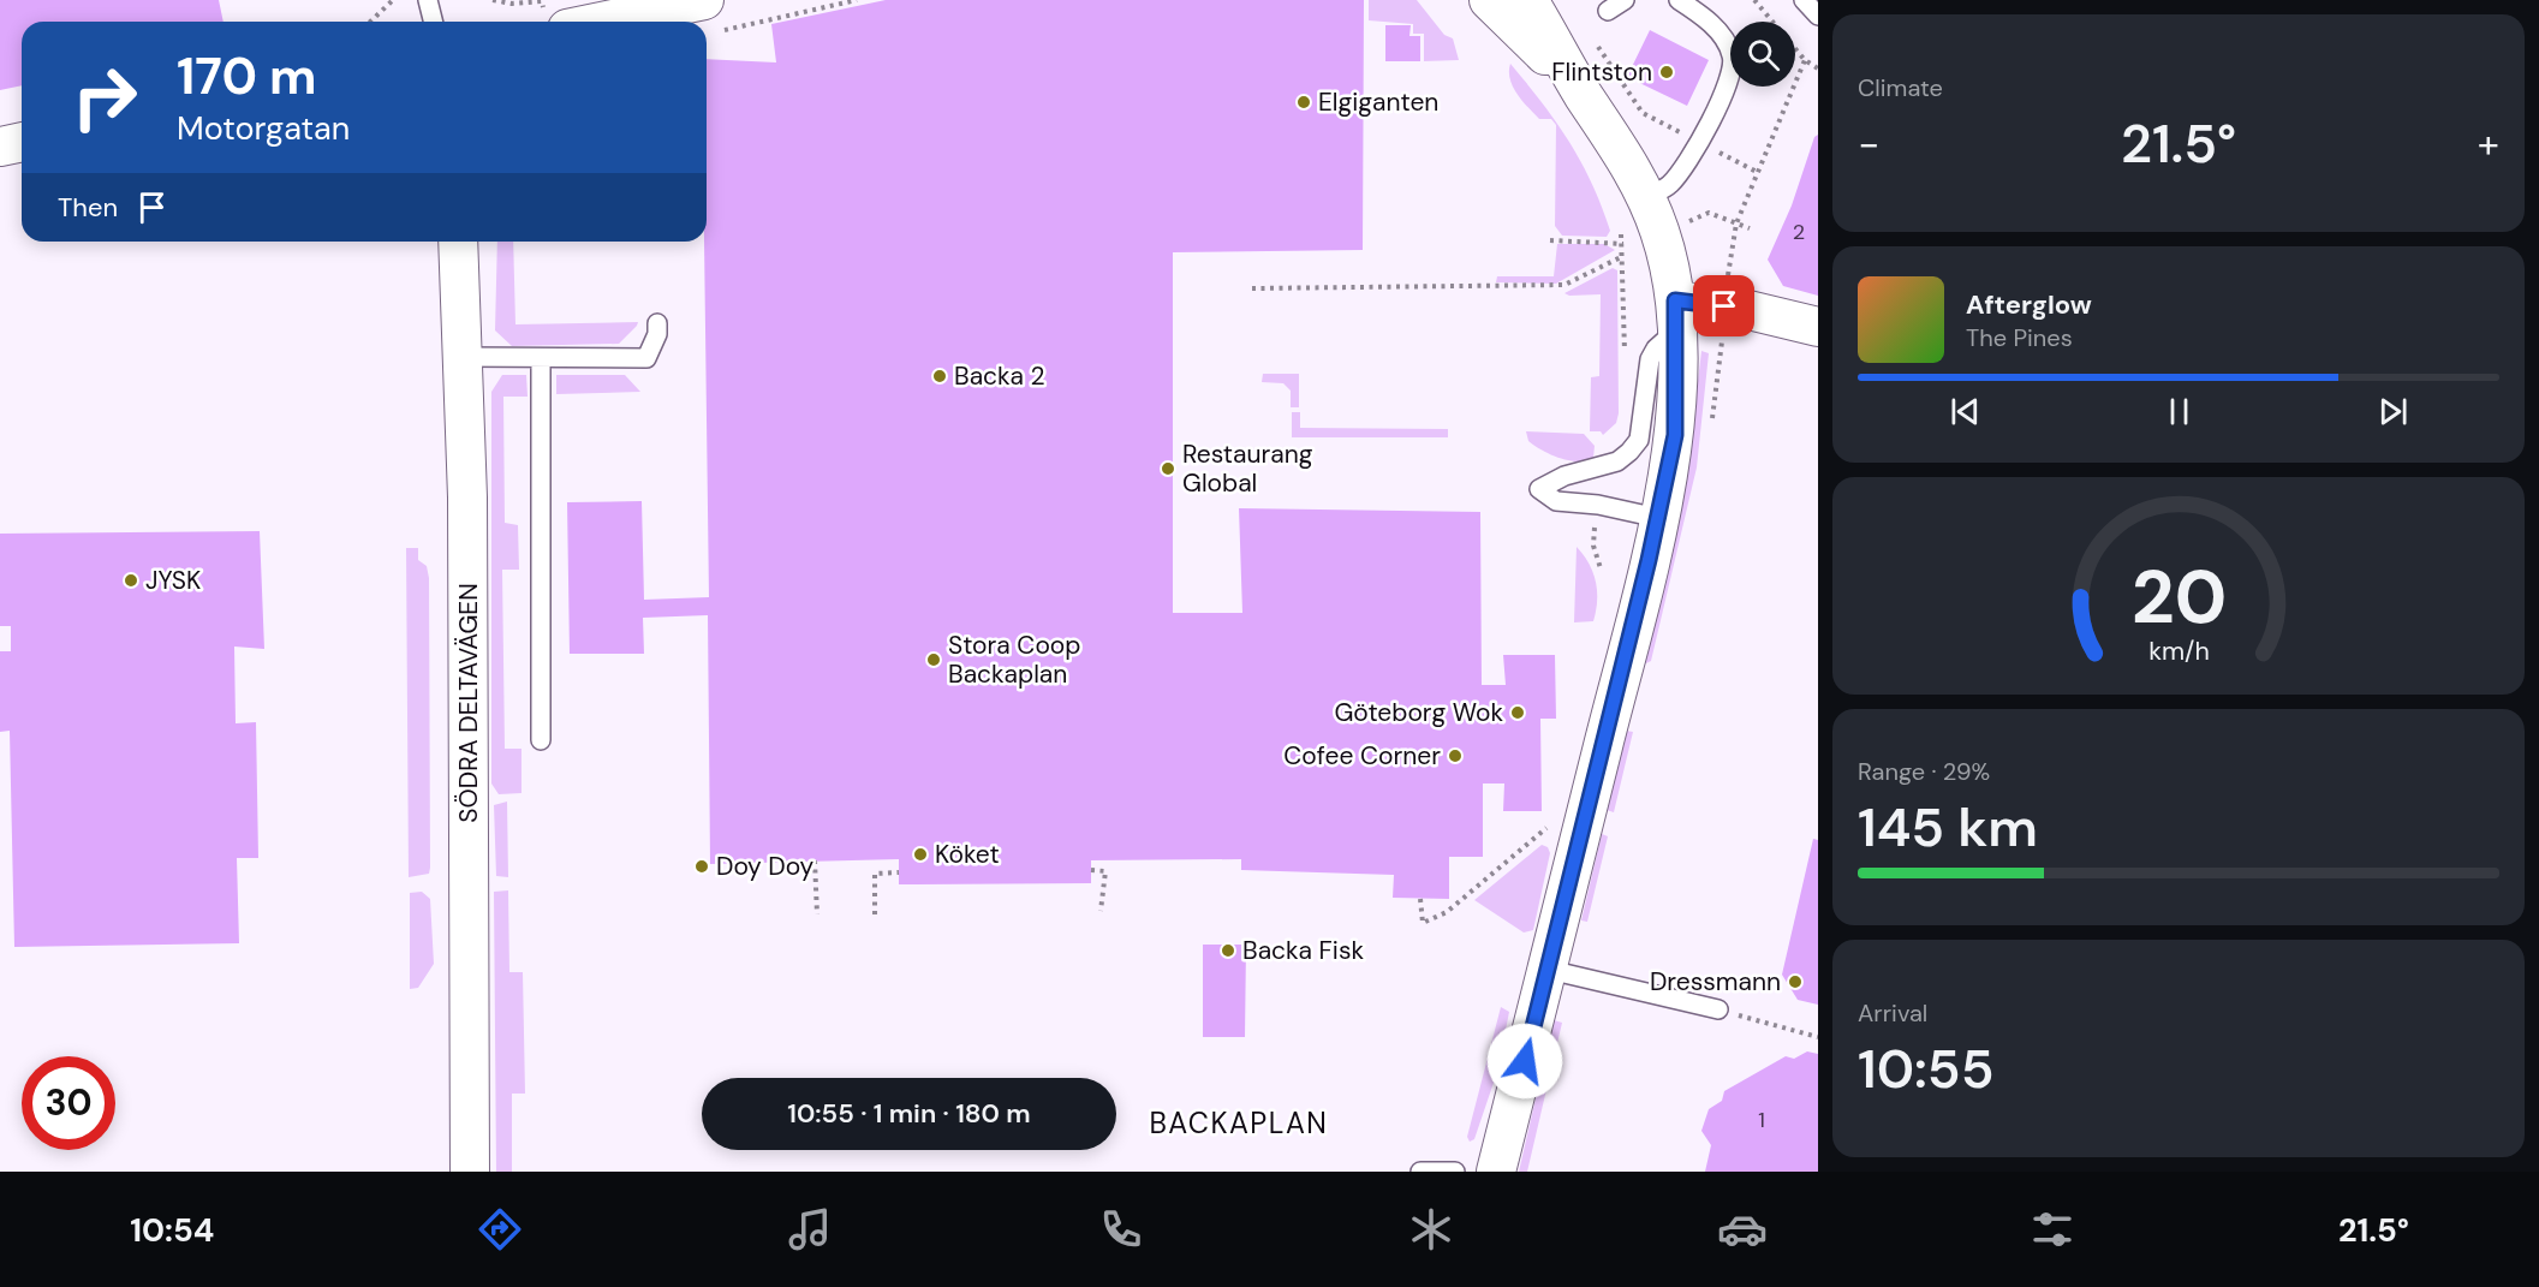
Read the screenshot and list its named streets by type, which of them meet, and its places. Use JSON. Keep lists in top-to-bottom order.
{
  "streets": {
    "street": ["SÖDRA DELTAVÄGEN"]
  },
  "districts": ["BACKAPLAN"],
  "places": [
    "Flintston",
    "Elgiganten",
    "Backa 2",
    "Restaurang Global",
    "JYSK",
    "Stora Coop Backaplan",
    "Göteborg Wok",
    "Cofee Corner",
    "Köket",
    "Doy Doy",
    "Backa Fisk",
    "Dressmann"
  ],
  "house_numbers": ["2", "1"],
  "page": {
    "tile": [
      "Climate",
      ["Range · 29%", "145 km"],
      ["Arrival", "10:55"]
    ],
    "turn": ["170 m", "Motorgatan"],
    "heat": ["−", "21.5°", "+"],
    "then": "Then",
    "song": ["Afterglow", "The Pines"],
    "limit": "30",
    "trip": "10:55 · 1 min · 180 m",
    "tabs": ["10:54", "21.5°"],
    "gauge": ["20", "km/h"]
  }
}
